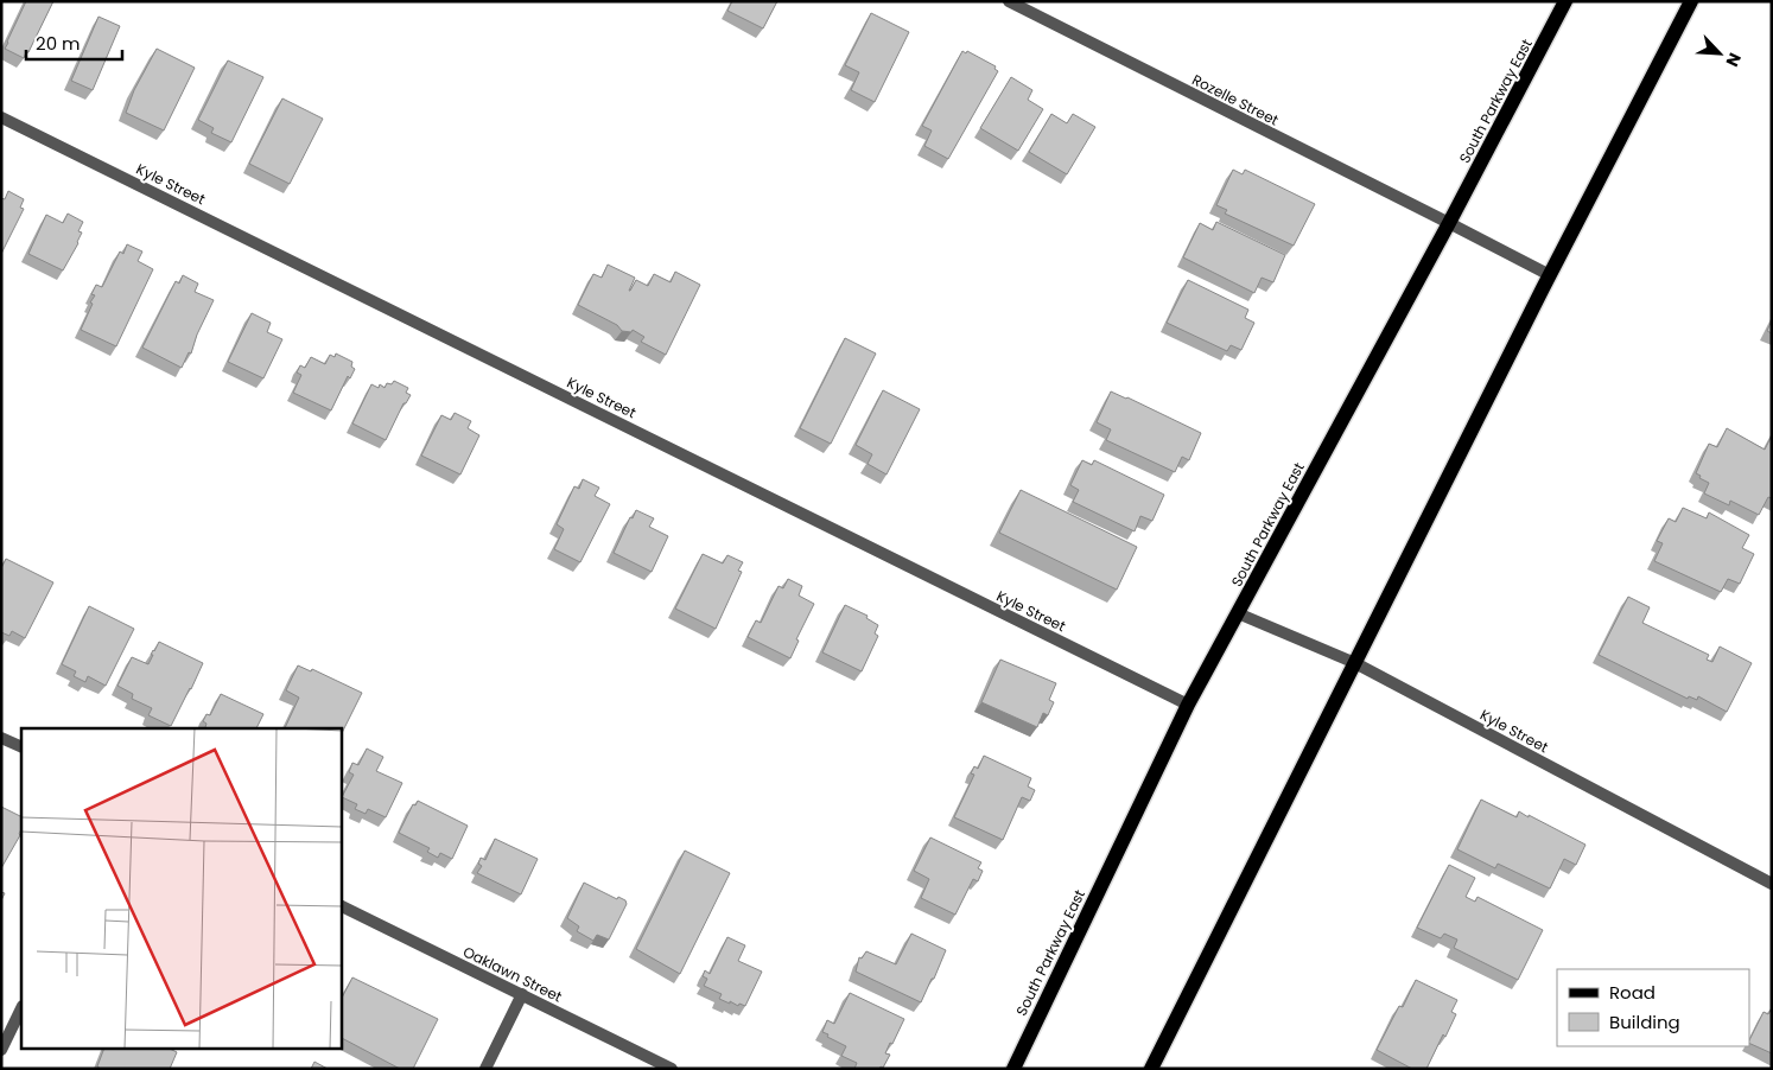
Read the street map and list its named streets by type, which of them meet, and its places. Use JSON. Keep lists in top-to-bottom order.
{
  "streets": {
    "main road": ["South Parkway East"],
    "street": ["Rozelle Street", "Kyle Street", "Oaklawn Street"]
  },
  "crossings": [
    ["Rozelle Street", "South Parkway East"],
    ["South Parkway East", "Kyle Street"]
  ],
  "legend": ["Road", "Building"],
  "scale_bar": "20 m",
  "north": "bottom right"
}
